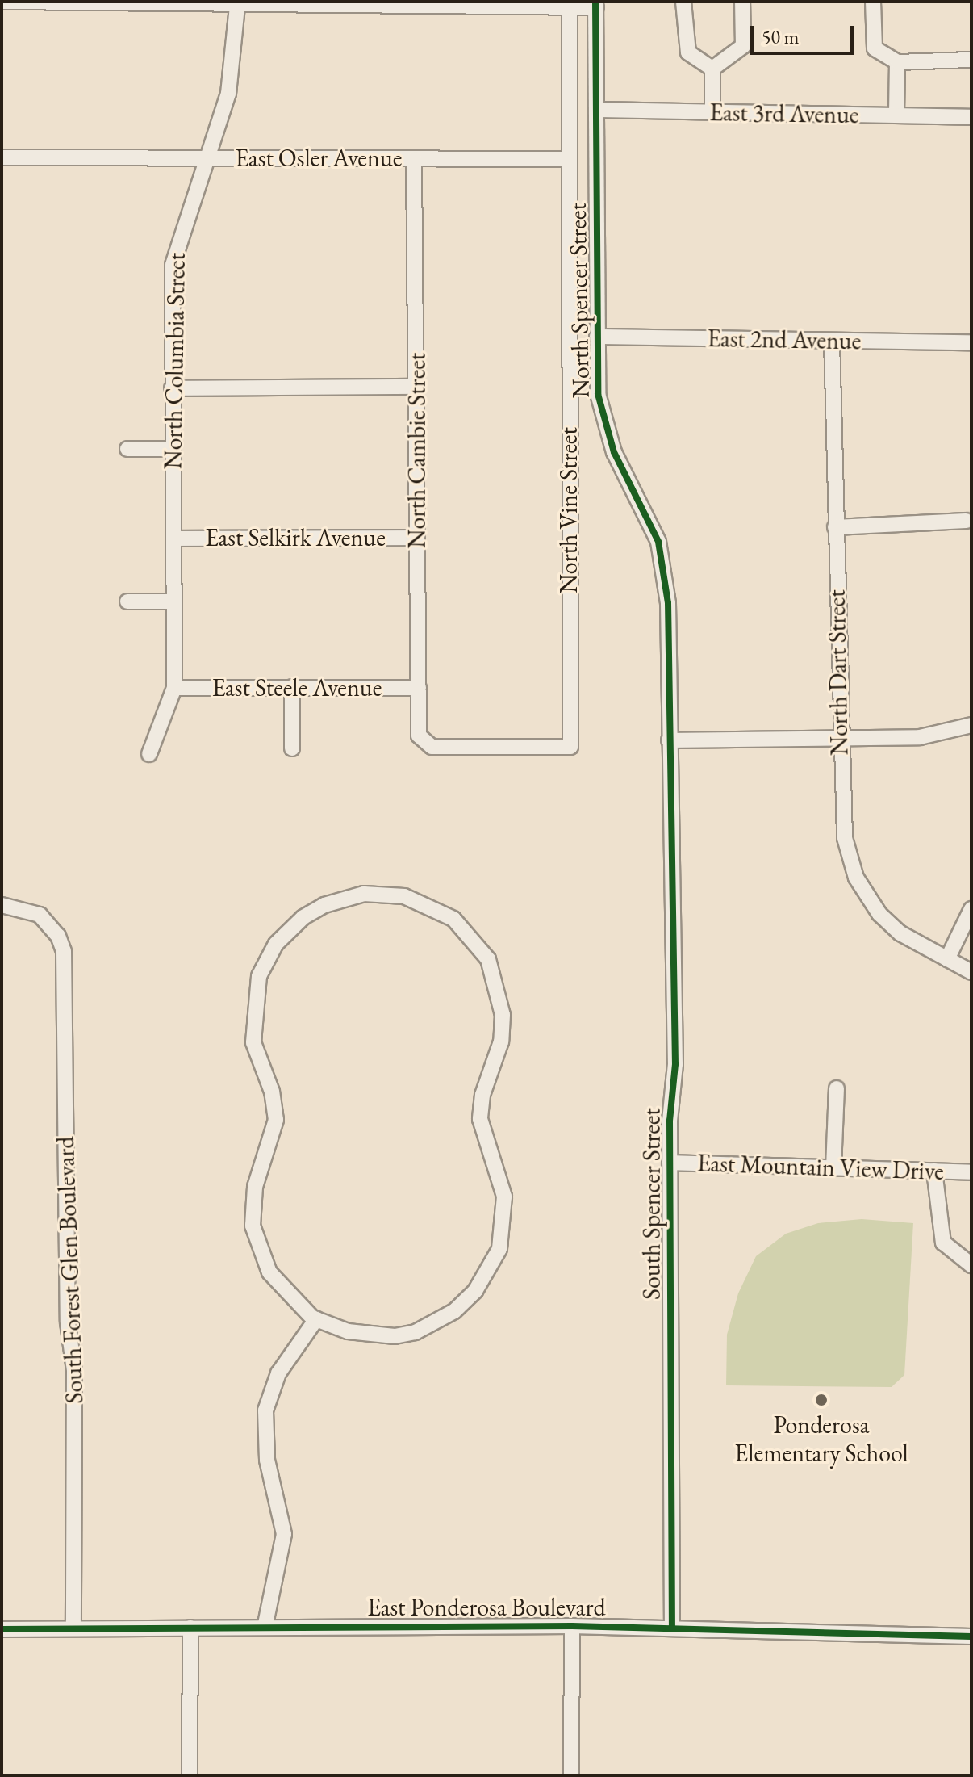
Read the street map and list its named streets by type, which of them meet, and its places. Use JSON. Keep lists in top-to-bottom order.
{
  "streets": {
    "street": [
      "East 3rd Avenue",
      "East Osler Avenue",
      "North Spencer Street",
      "East 2nd Avenue",
      "North Columbia Street",
      "North Cambie Street",
      "North Vine Street",
      "East Selkirk Avenue",
      "North Dart Street",
      "East Steele Avenue",
      "East Mountain View Drive",
      "South Spencer Street",
      "South Forest Glen Boulevard",
      "East Ponderosa Boulevard"
    ]
  },
  "crossings": [
    ["East 3rd Avenue", "North Spencer Street"],
    ["East Osler Avenue", "North Columbia Street"],
    ["East Osler Avenue", "North Cambie Street"],
    ["East Osler Avenue", "North Vine Street"],
    ["North Spencer Street", "East 2nd Avenue"],
    ["North Spencer Street", "South Spencer Street"],
    ["East 2nd Avenue", "North Dart Street"],
    ["North Columbia Street", "East Selkirk Avenue"],
    ["North Columbia Street", "East Steele Avenue"],
    ["North Cambie Street", "North Vine Street"],
    ["North Cambie Street", "East Selkirk Avenue"],
    ["North Cambie Street", "East Steele Avenue"],
    ["East Mountain View Drive", "South Spencer Street"],
    ["South Spencer Street", "East Ponderosa Boulevard"],
    ["South Forest Glen Boulevard", "East Ponderosa Boulevard"]
  ],
  "places": ["Ponderosa Elementary School"],
  "scale_bar": "50 m"
}
